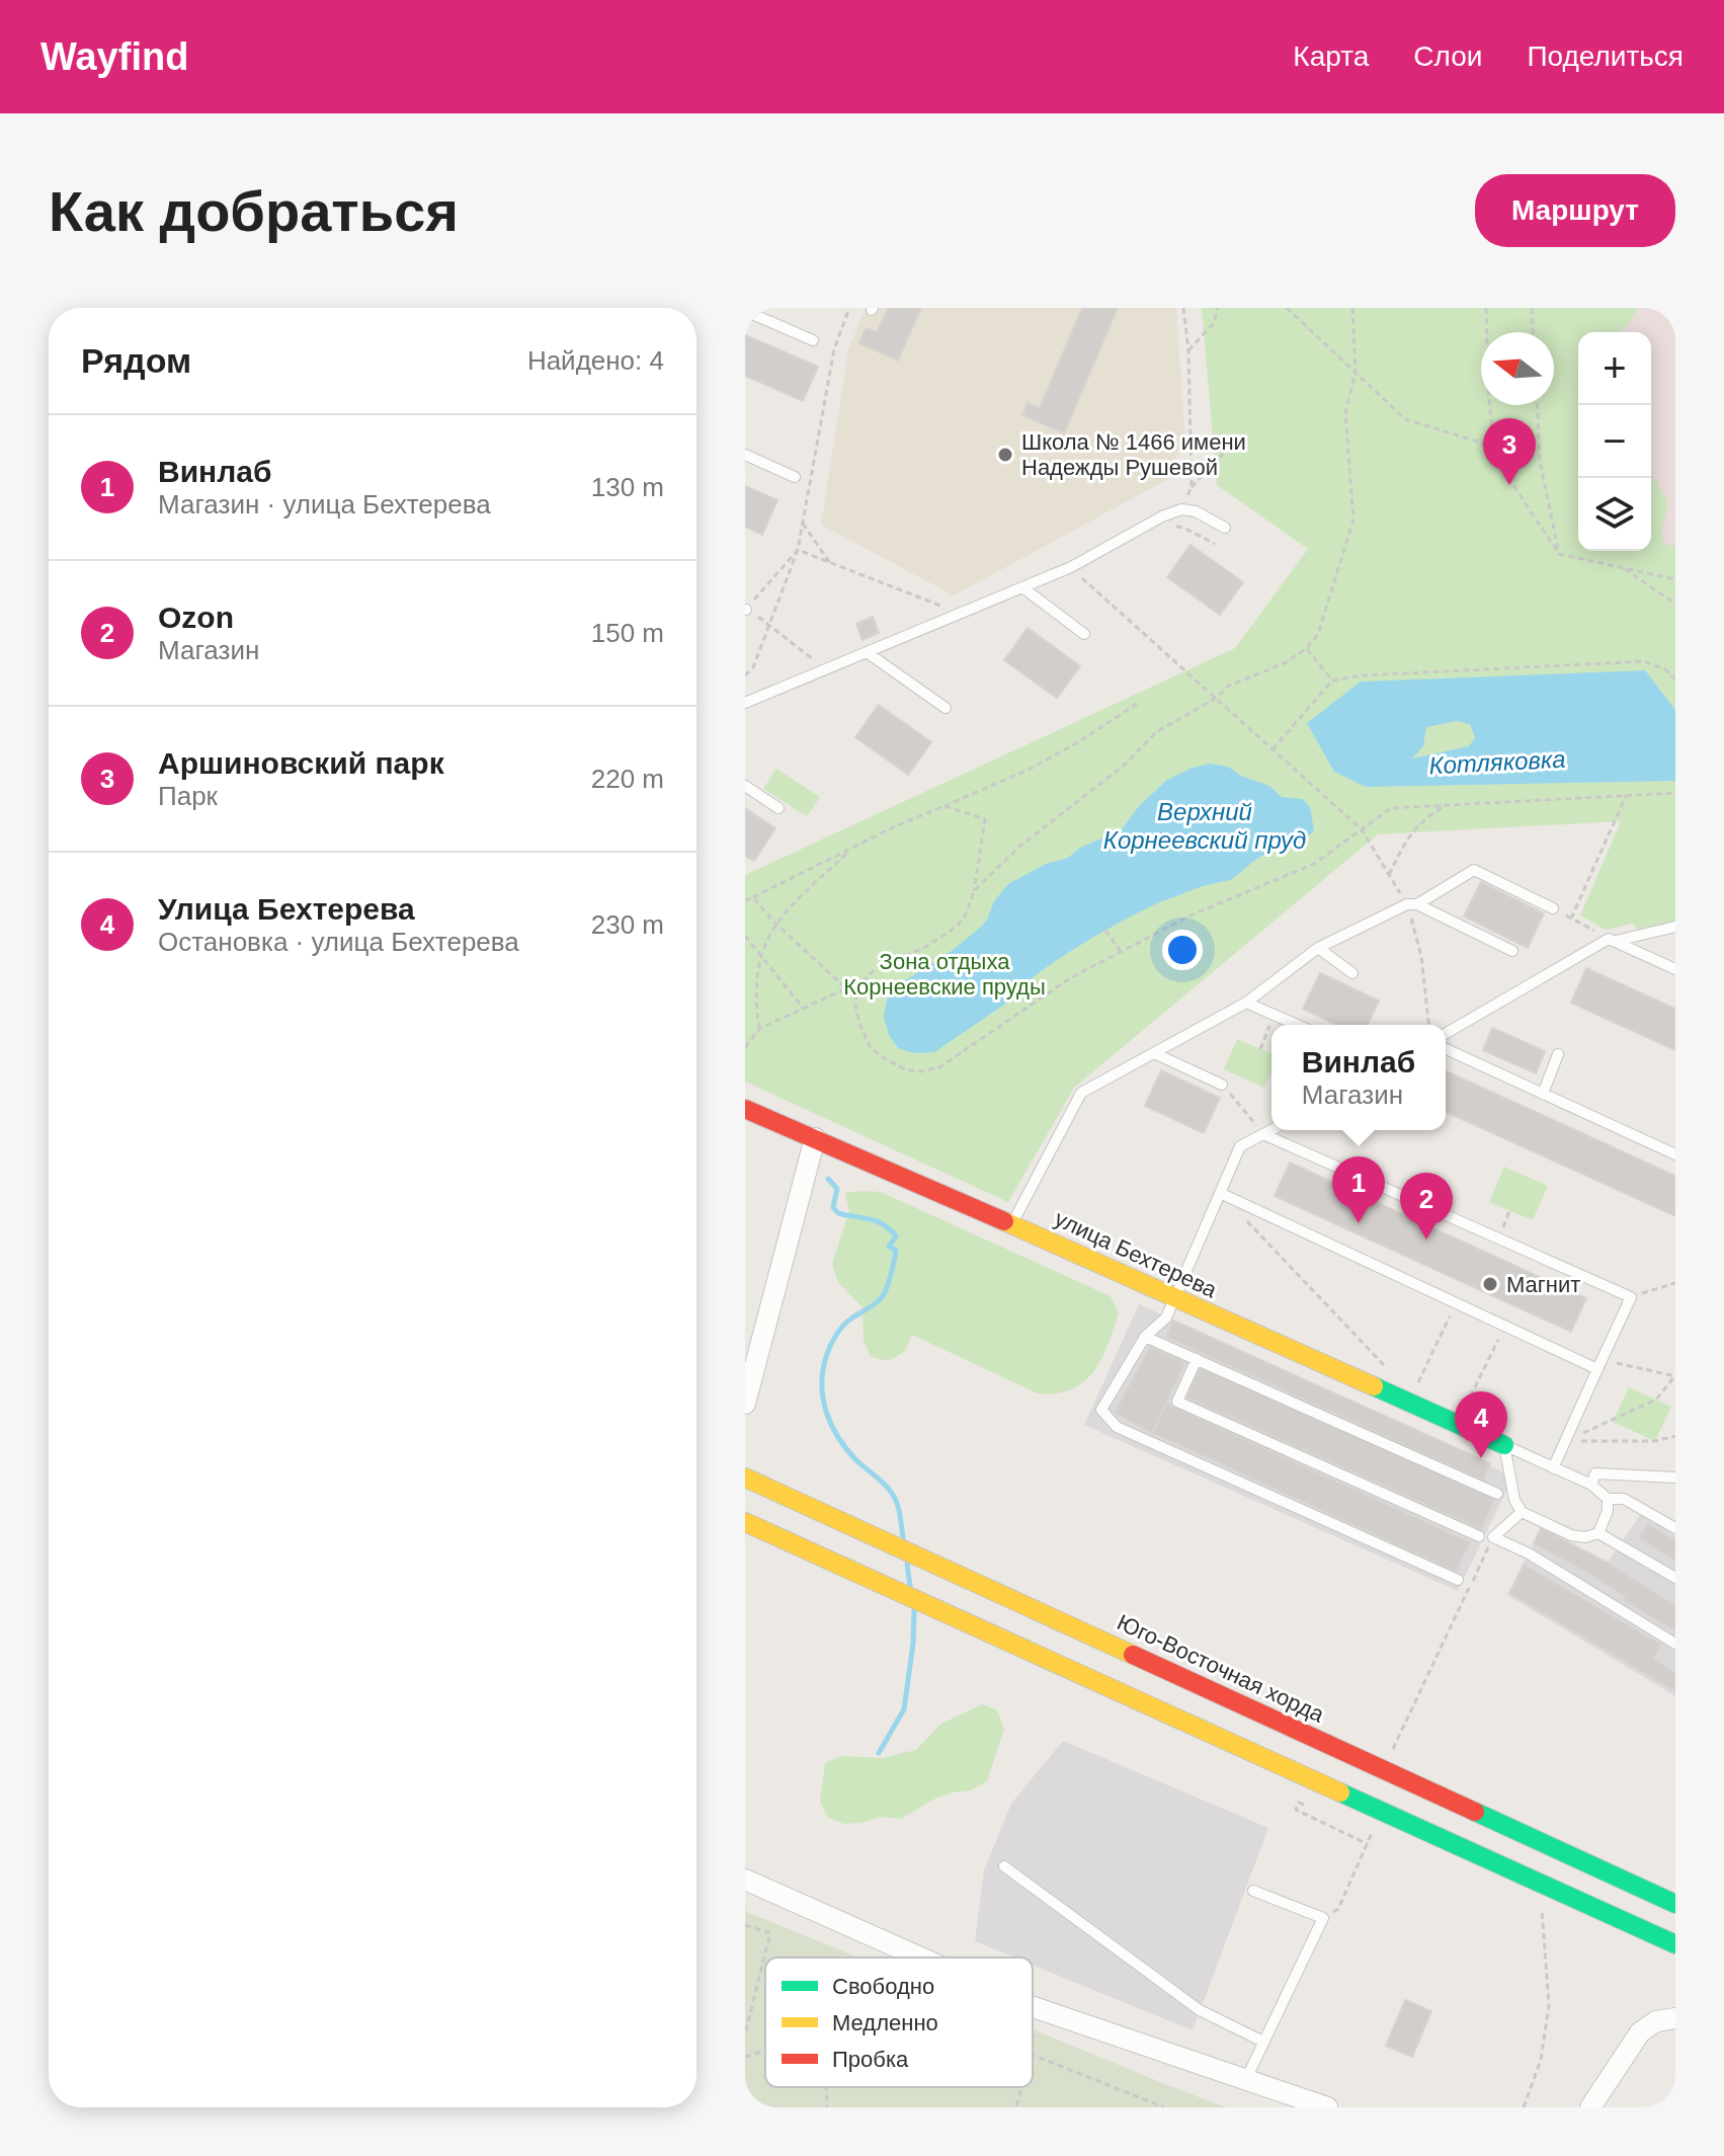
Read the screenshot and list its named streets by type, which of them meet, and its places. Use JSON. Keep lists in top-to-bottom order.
{
  "streets": {
    "main road": ["улица Бехтерева", "Юго-Восточная хорда"]
  },
  "water": ["Котляковка", "Верхний Корнеевский пруд"],
  "parks": ["Зона отдыха Корнеевские пруды"],
  "places": ["Школа № 1466 имени Надежды Рушевой", "Магнит"],
  "legend": ["Свободно", "Медленно", "Пробка"],
  "north": "left",
  "page": {
    "header": "Wayfind",
    "nav": ["Карта", "Слои", "Поделиться"],
    "buttons": "Маршрут",
    "title": "Как добраться",
    "heading": ["Рядом", "Найдено: 4"],
    "map_buttons": ["+", "−"],
    "list": [
      {
        "mark": "1",
        "name": "Винлаб",
        "note": "Магазин · улица Бехтерева",
        "value": "130 m"
      },
      {
        "mark": "2",
        "name": "Ozon",
        "note": "Магазин",
        "value": "150 m"
      },
      {
        "mark": "3",
        "name": "Аршиновский парк",
        "note": "Парк",
        "value": "220 m"
      },
      {
        "mark": "4",
        "name": "Улица Бехтерева",
        "note": "Остановка · улица Бехтерева",
        "value": "230 m"
      }
    ],
    "pins": [
      "3",
      "1",
      "2",
      "4"
    ],
    "popup": ["Винлаб", "Магазин"]
  }
}
